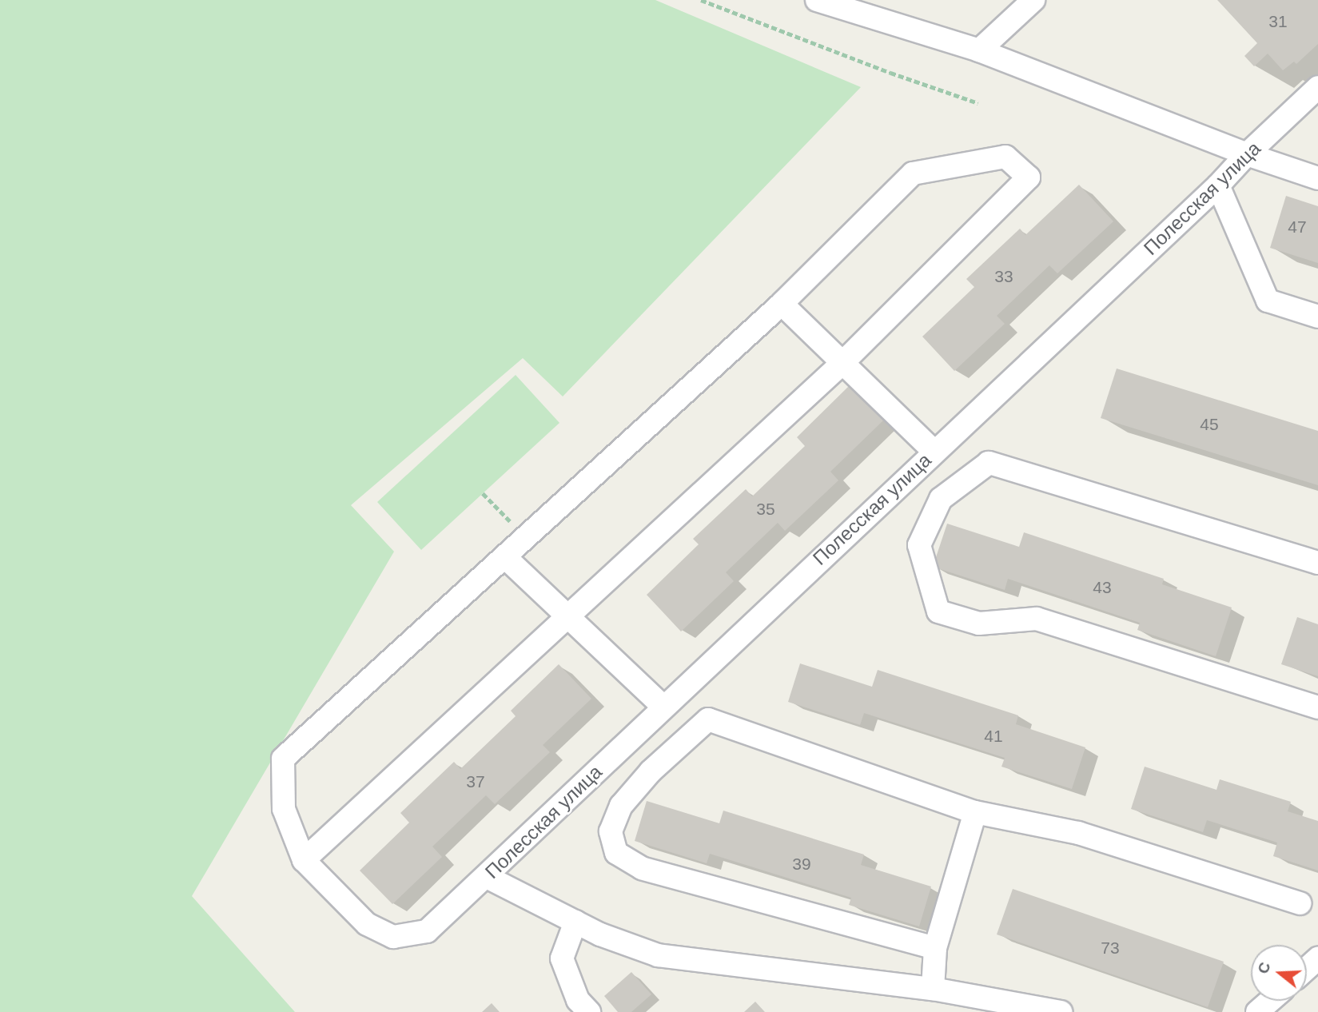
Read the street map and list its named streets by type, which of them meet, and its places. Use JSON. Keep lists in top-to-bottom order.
{
  "streets": {
    "street": ["Полесская улица"]
  },
  "house_numbers": [
    "31",
    "47",
    "33",
    "45",
    "35",
    "43",
    "41",
    "37",
    "39",
    "73"
  ],
  "north": "left"
}
